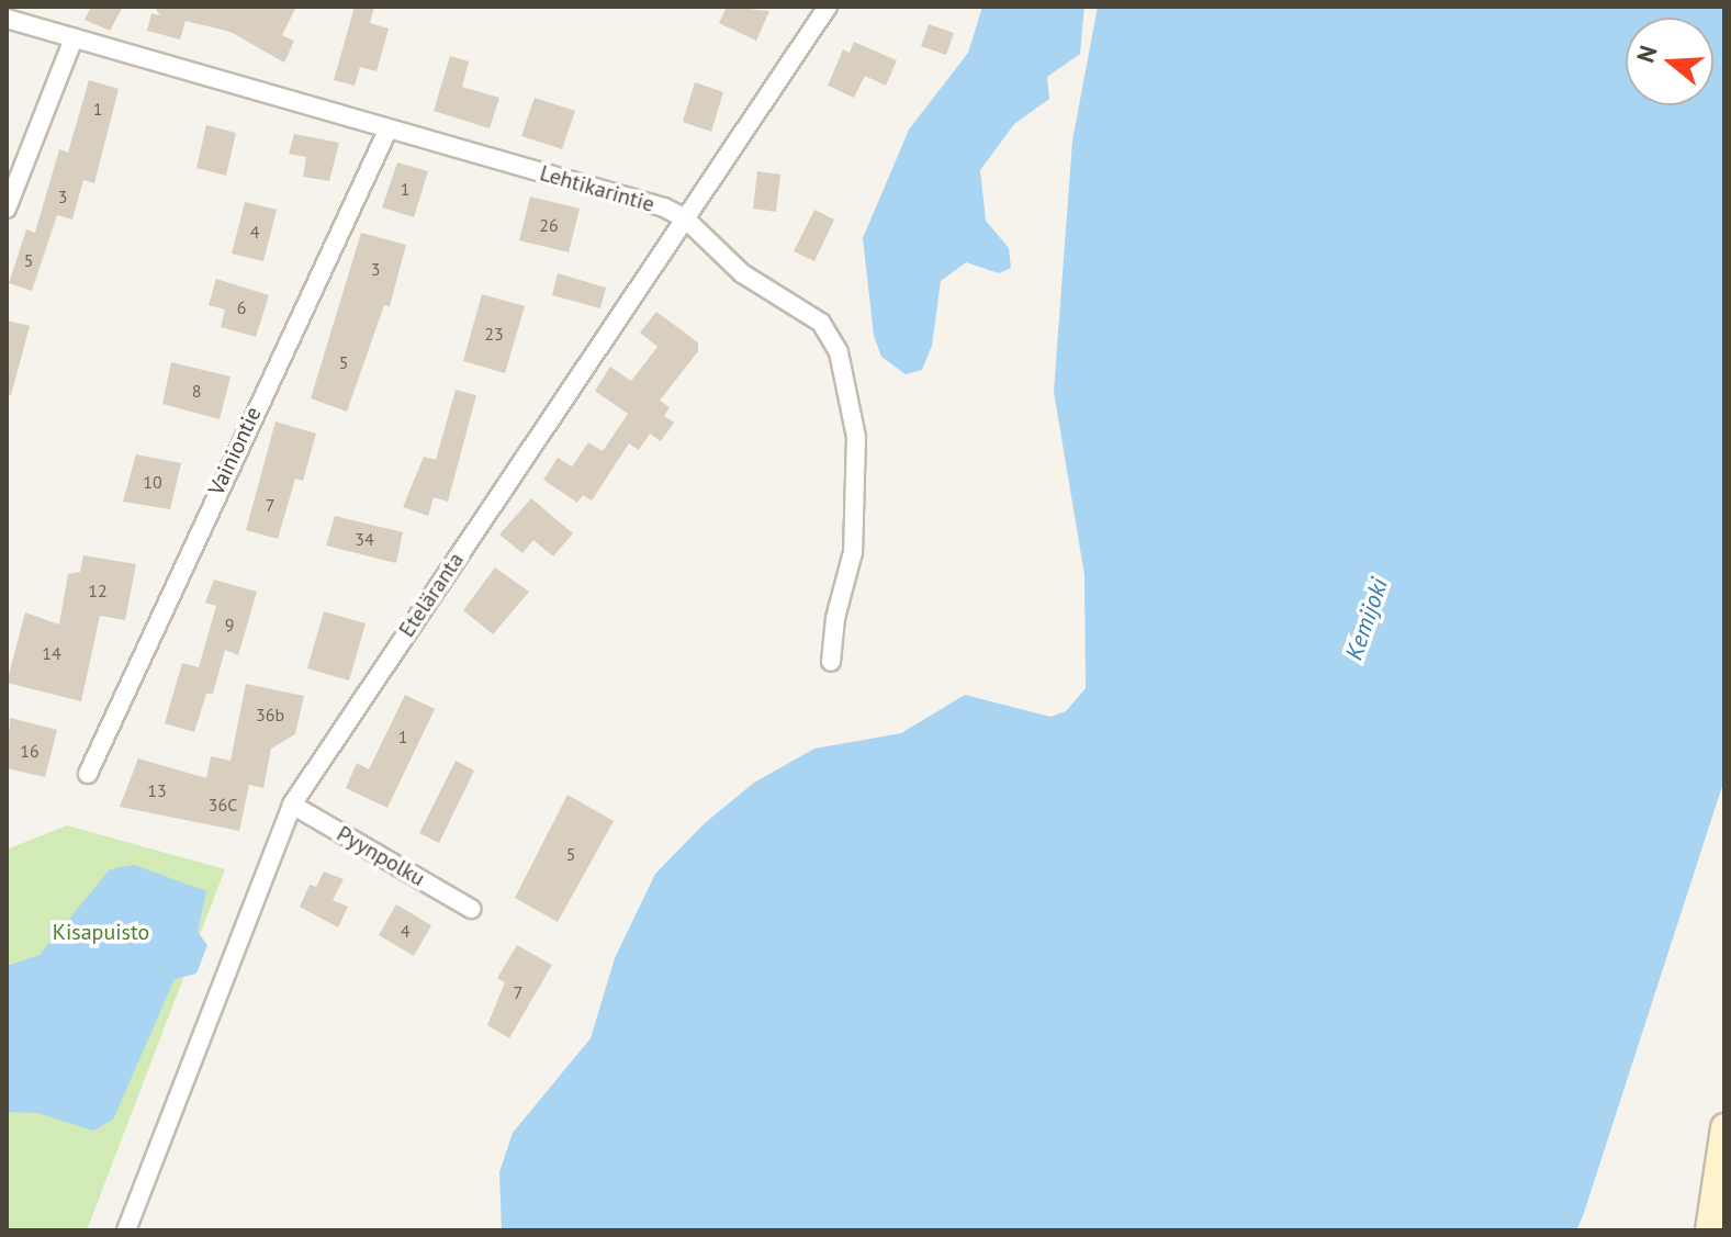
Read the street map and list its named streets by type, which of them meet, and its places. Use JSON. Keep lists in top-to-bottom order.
{
  "streets": {
    "street": [
      "Lehtikarintie",
      "Vainiontie",
      "Eteläranta",
      "Pyynpolku"
    ]
  },
  "crossings": [
    ["Lehtikarintie", "Vainiontie"],
    ["Lehtikarintie", "Eteläranta"],
    ["Eteläranta", "Pyynpolku"]
  ],
  "water": ["Kemijoki"],
  "parks": ["Kisapuisto"],
  "house_numbers": [
    "1",
    "1",
    "3",
    "26",
    "4",
    "5",
    "3",
    "6",
    "23",
    "5",
    "8",
    "10",
    "7",
    "34",
    "12",
    "9",
    "14",
    "36b",
    "1",
    "16",
    "13",
    "36C",
    "5",
    "4",
    "7"
  ],
  "north": "left"
}
